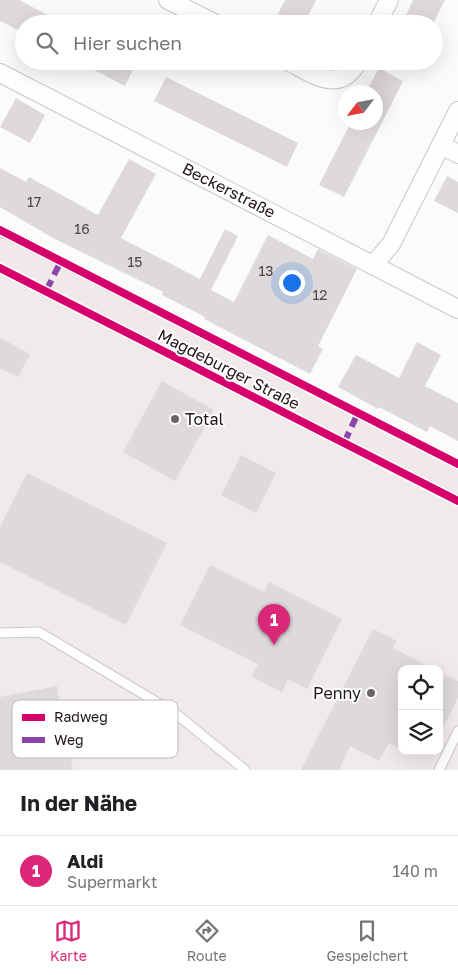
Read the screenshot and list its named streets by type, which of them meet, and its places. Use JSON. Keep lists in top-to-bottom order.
{
  "streets": {
    "main road": ["Magdeburger Straße"],
    "street": ["Beckerstraße"]
  },
  "places": ["Total", "Penny"],
  "house_numbers": [
    "17",
    "16",
    "15",
    "13",
    "12"
  ],
  "legend": ["Radweg", "Weg"],
  "north": "bottom left",
  "page": {
    "search": "Hier suchen",
    "pins": "1",
    "heading": "In der Nähe",
    "list": [
      {
        "mark": "1",
        "name": "Aldi",
        "note": "Supermarkt",
        "value": "140 m"
      }
    ],
    "nav": ["Karte", "Route", "Gespeichert"]
  }
}
